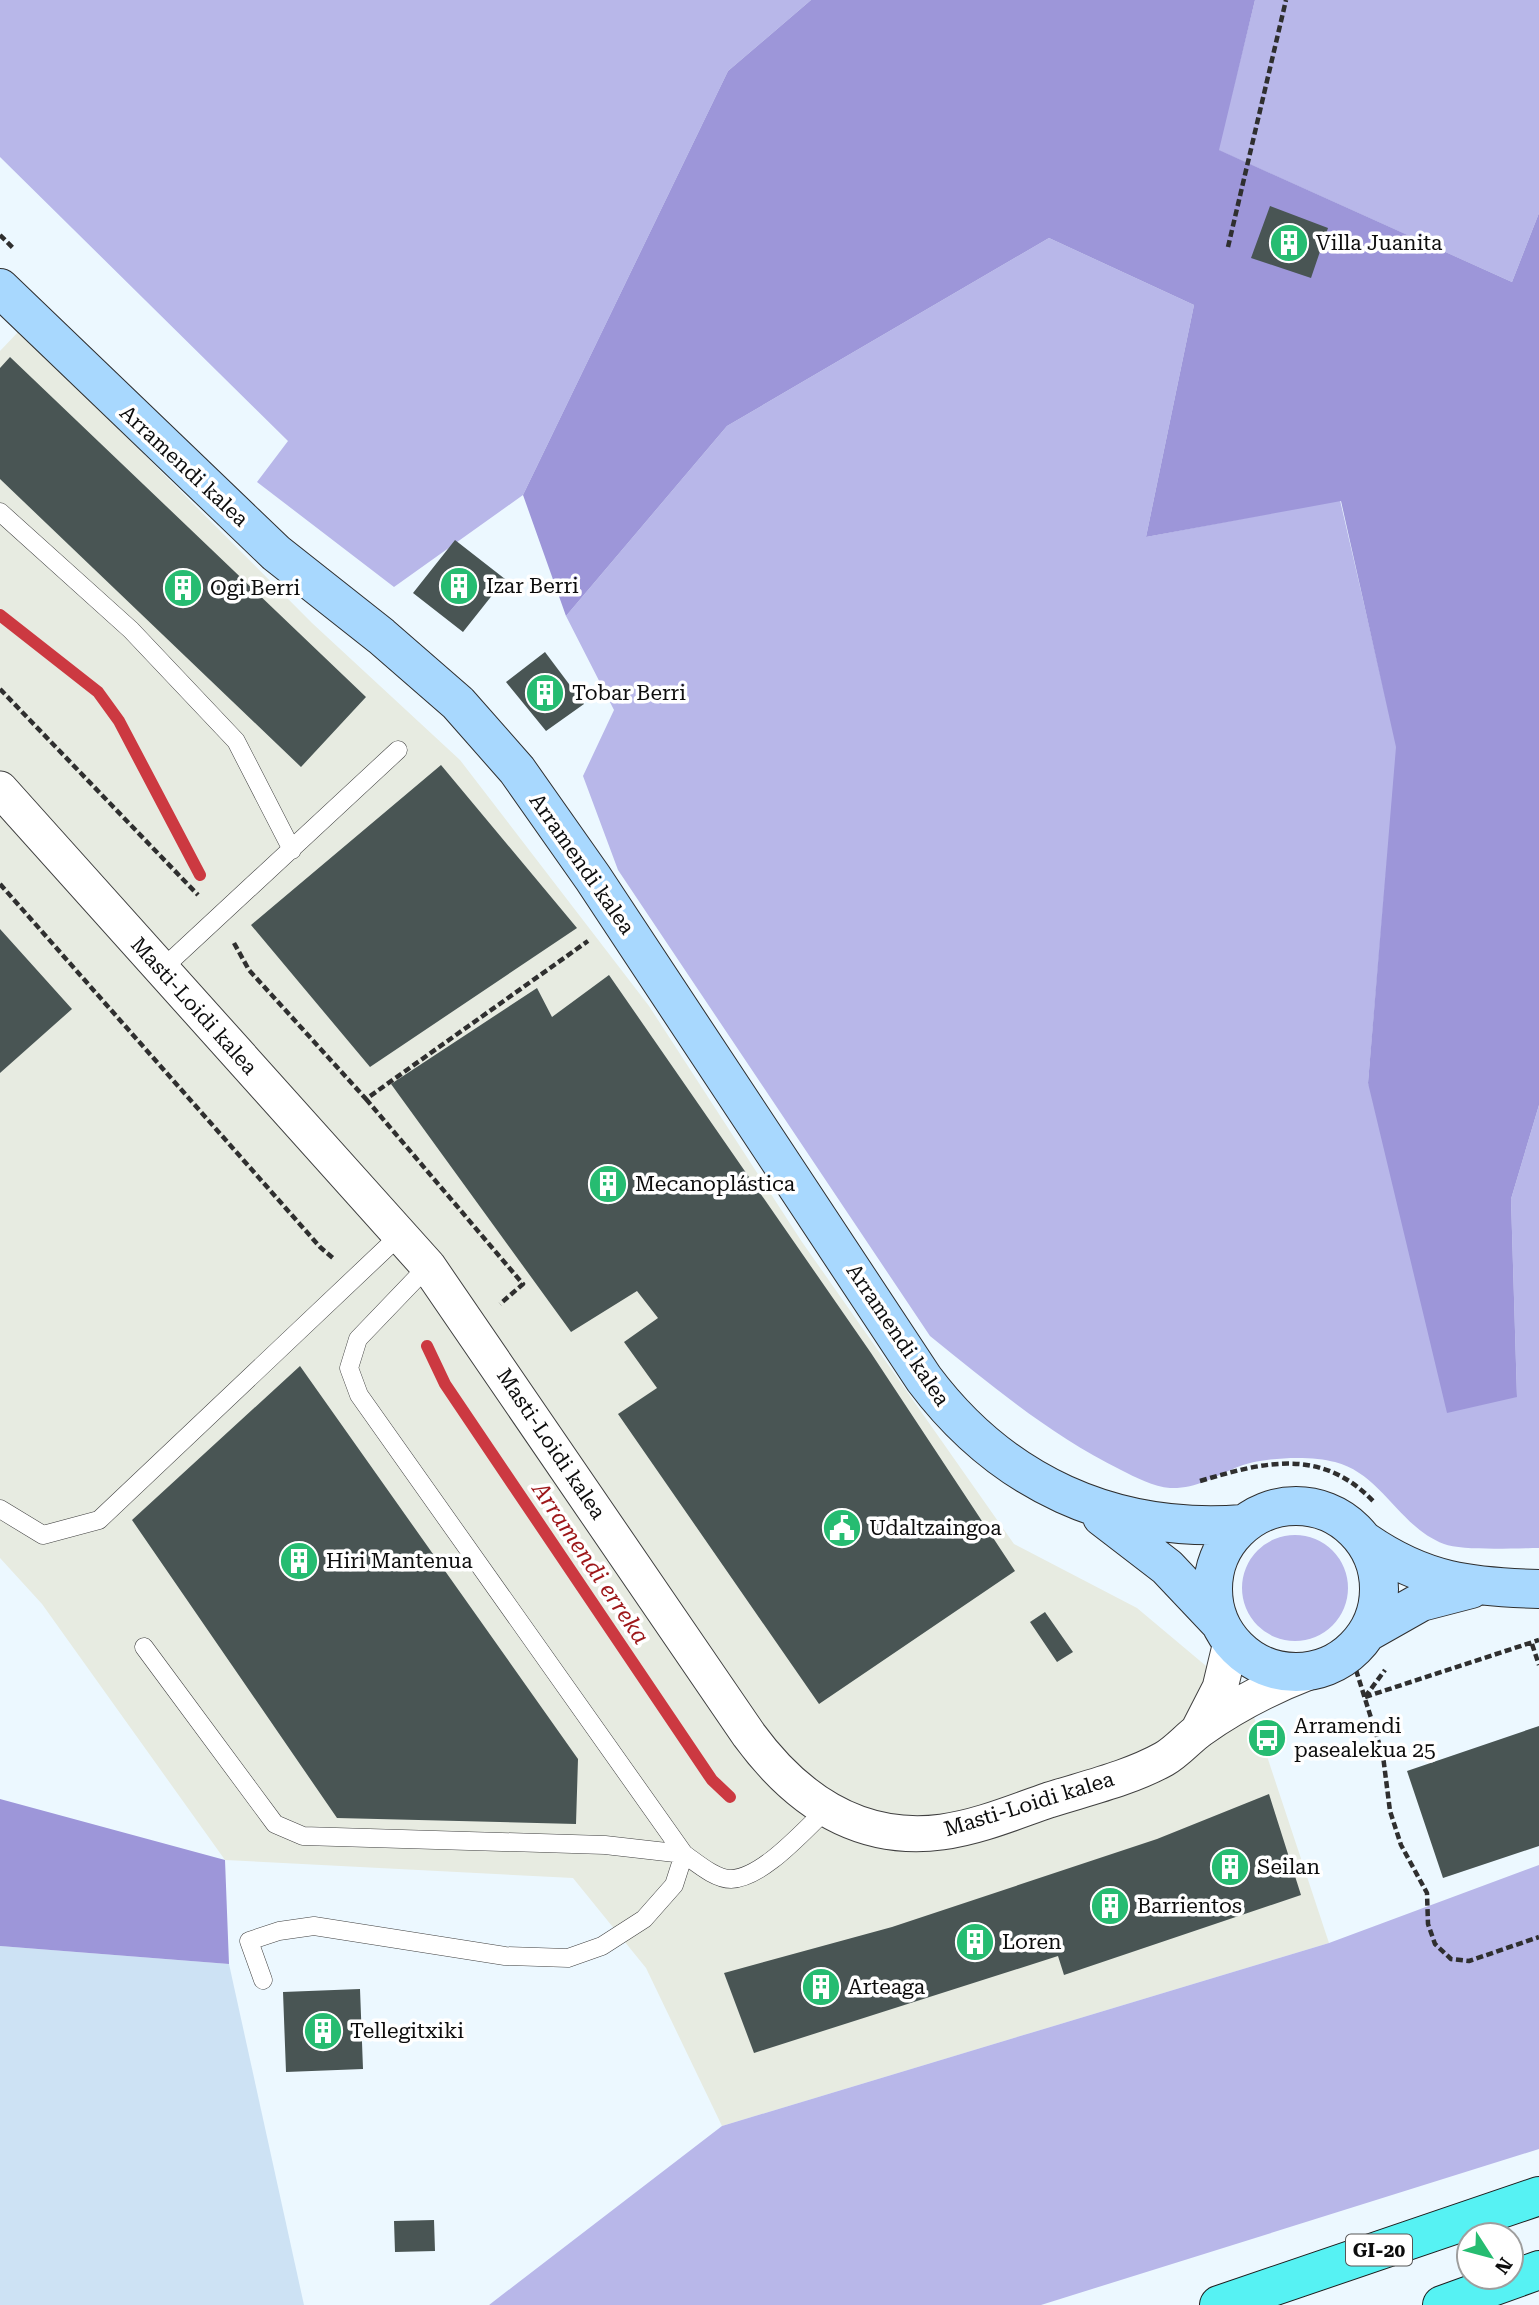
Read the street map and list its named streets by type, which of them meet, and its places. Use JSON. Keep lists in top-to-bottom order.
{
  "streets": {
    "highway": ["GI-20"],
    "street": ["Arramendi kalea", "Masti-Loidi kalea"]
  },
  "crossings": [
    ["Arramendi kalea", "Masti-Loidi kalea"]
  ],
  "water": ["Arramendi erreka"],
  "places": {
    "building": [
      "Villa Juanita",
      "Izar Berri",
      "Ogi Berri",
      "Tobar Berri",
      "Mecanoplástica",
      "Hiri Mantenua",
      "Seilan",
      "Barrientos",
      "Loren",
      "Arteaga",
      "Tellegitxiki"
    ],
    "public building": ["Udaltzaingoa"],
    "bus stop": ["Arramendi pasealekua 25"]
  },
  "north": "bottom right"
}
